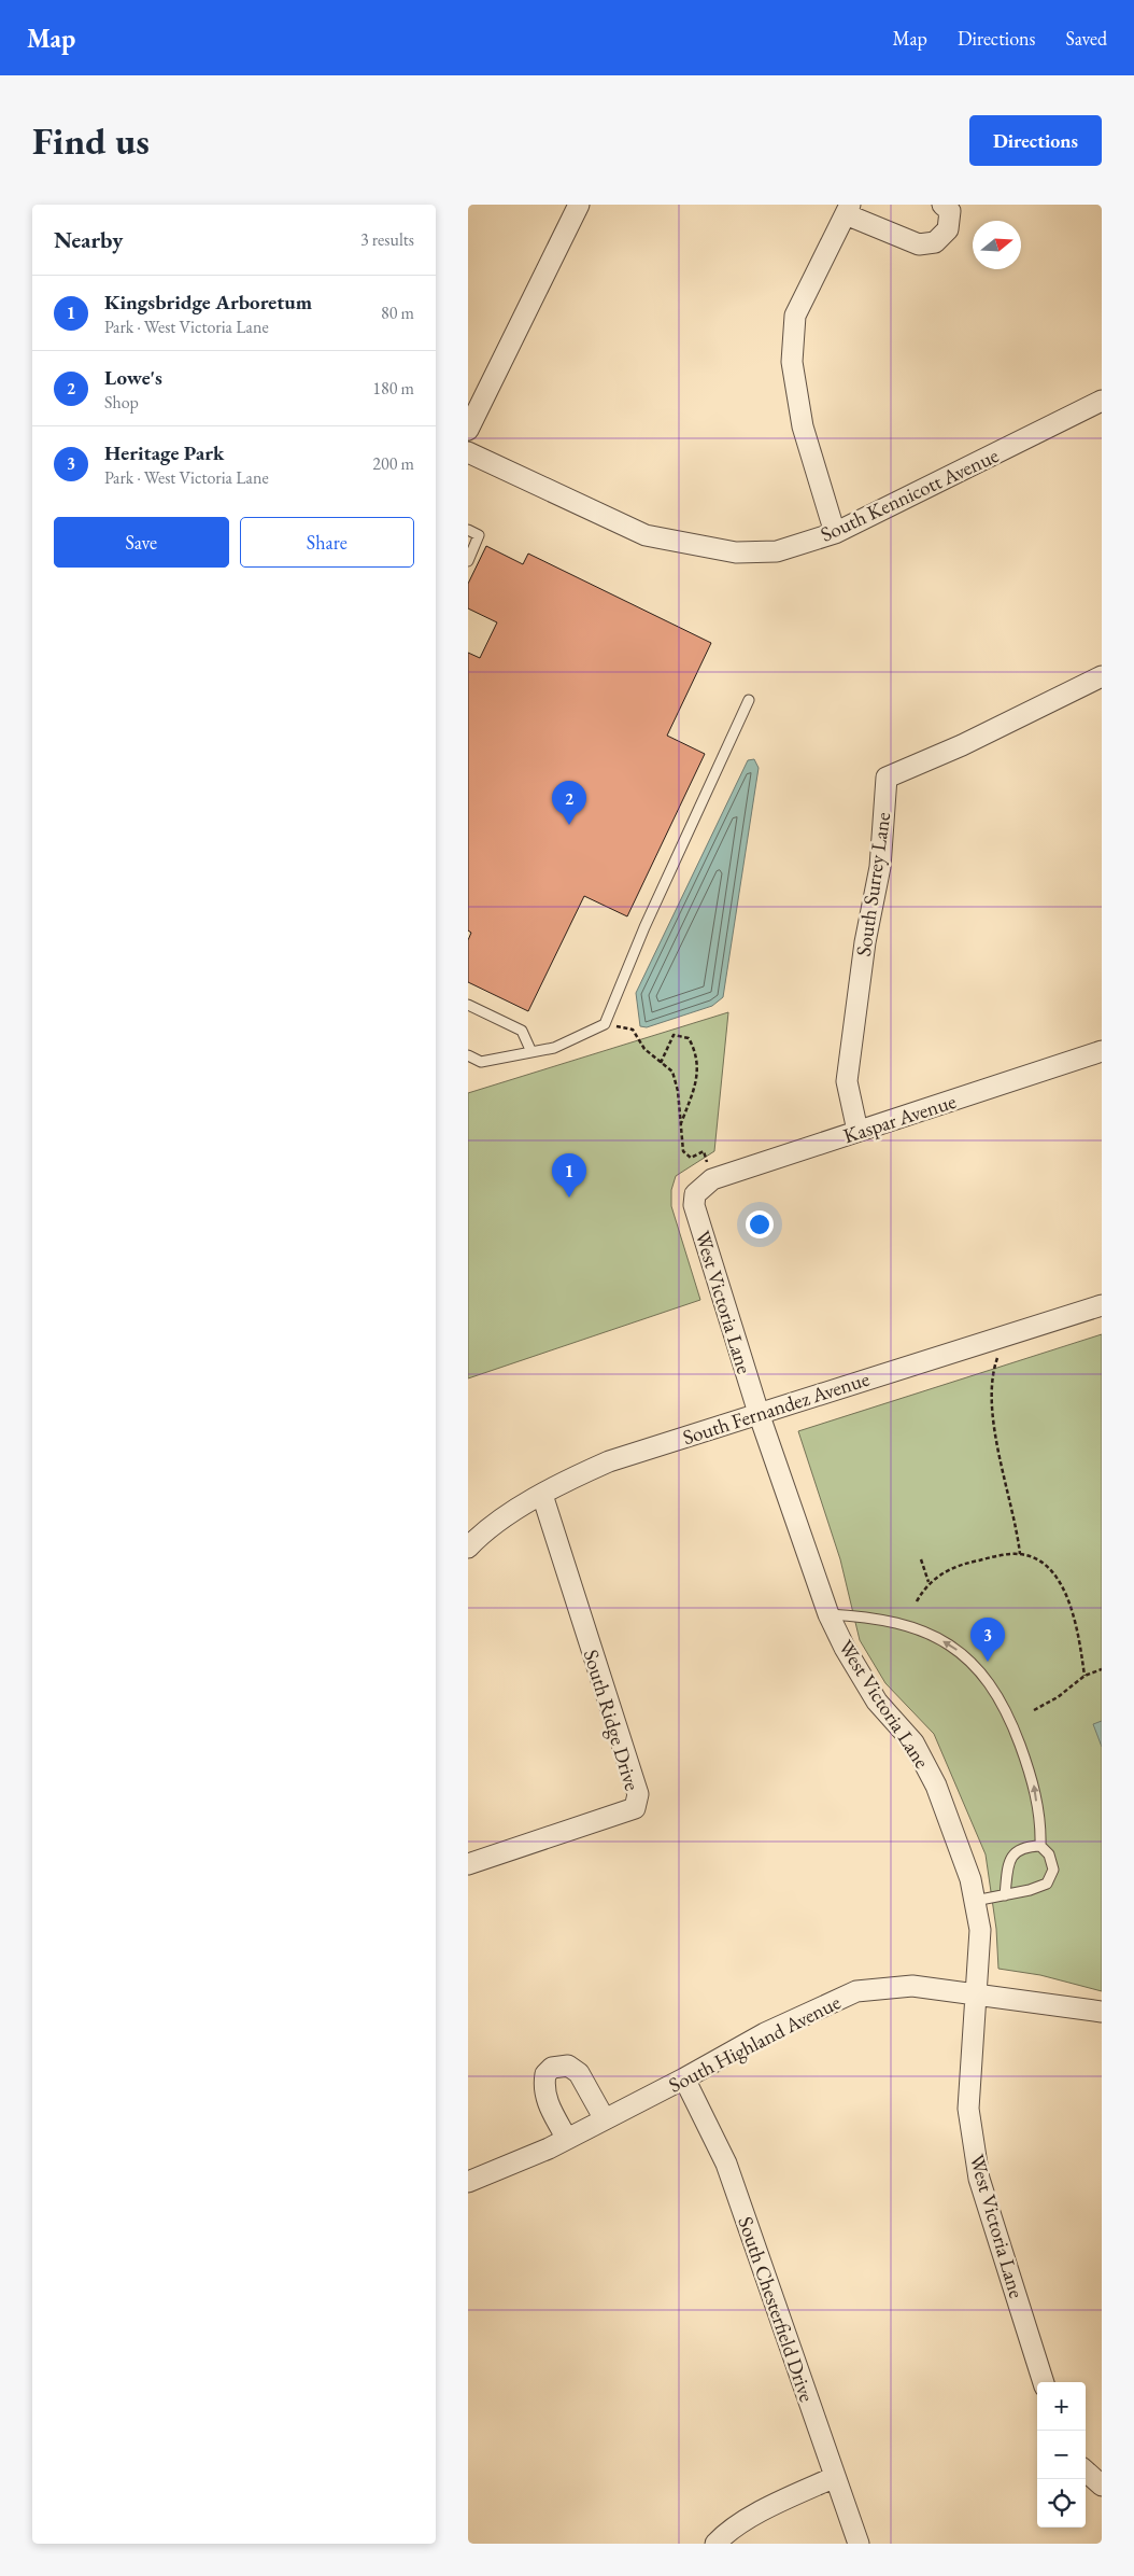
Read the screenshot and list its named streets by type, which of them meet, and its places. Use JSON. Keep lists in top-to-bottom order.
{
  "streets": {
    "street": [
      "South Kennicott Avenue",
      "South Surrey Lane",
      "Kaspar Avenue",
      "West Victoria Lane",
      "South Fernandez Avenue",
      "South Ridge Drive",
      "South Highland Avenue",
      "South Chesterfield Drive"
    ]
  },
  "crossings": [
    ["South Surrey Lane", "Kaspar Avenue"],
    ["Kaspar Avenue", "West Victoria Lane"],
    ["West Victoria Lane", "South Fernandez Avenue"],
    ["West Victoria Lane", "South Highland Avenue"],
    ["South Fernandez Avenue", "South Ridge Drive"],
    ["South Highland Avenue", "South Chesterfield Drive"]
  ],
  "north": "right",
  "page": {
    "header": "Map",
    "nav": ["Map", "Directions", "Saved"],
    "buttons": [
      "Directions",
      ["Save", "Share"]
    ],
    "title": "Find us",
    "heading": ["Nearby", "3 results"],
    "list": [
      {
        "mark": "1",
        "name": "Kingsbridge Arboretum",
        "note": "Park · West Victoria Lane",
        "value": "80 m"
      },
      {
        "mark": "2",
        "name": "Lowe's",
        "note": "Shop",
        "value": "180 m"
      },
      {
        "mark": "3",
        "name": "Heritage Park",
        "note": "Park · West Victoria Lane",
        "value": "200 m"
      }
    ],
    "pins": ["2", "1", "3"],
    "map_buttons": ["+", "−"]
  }
}
